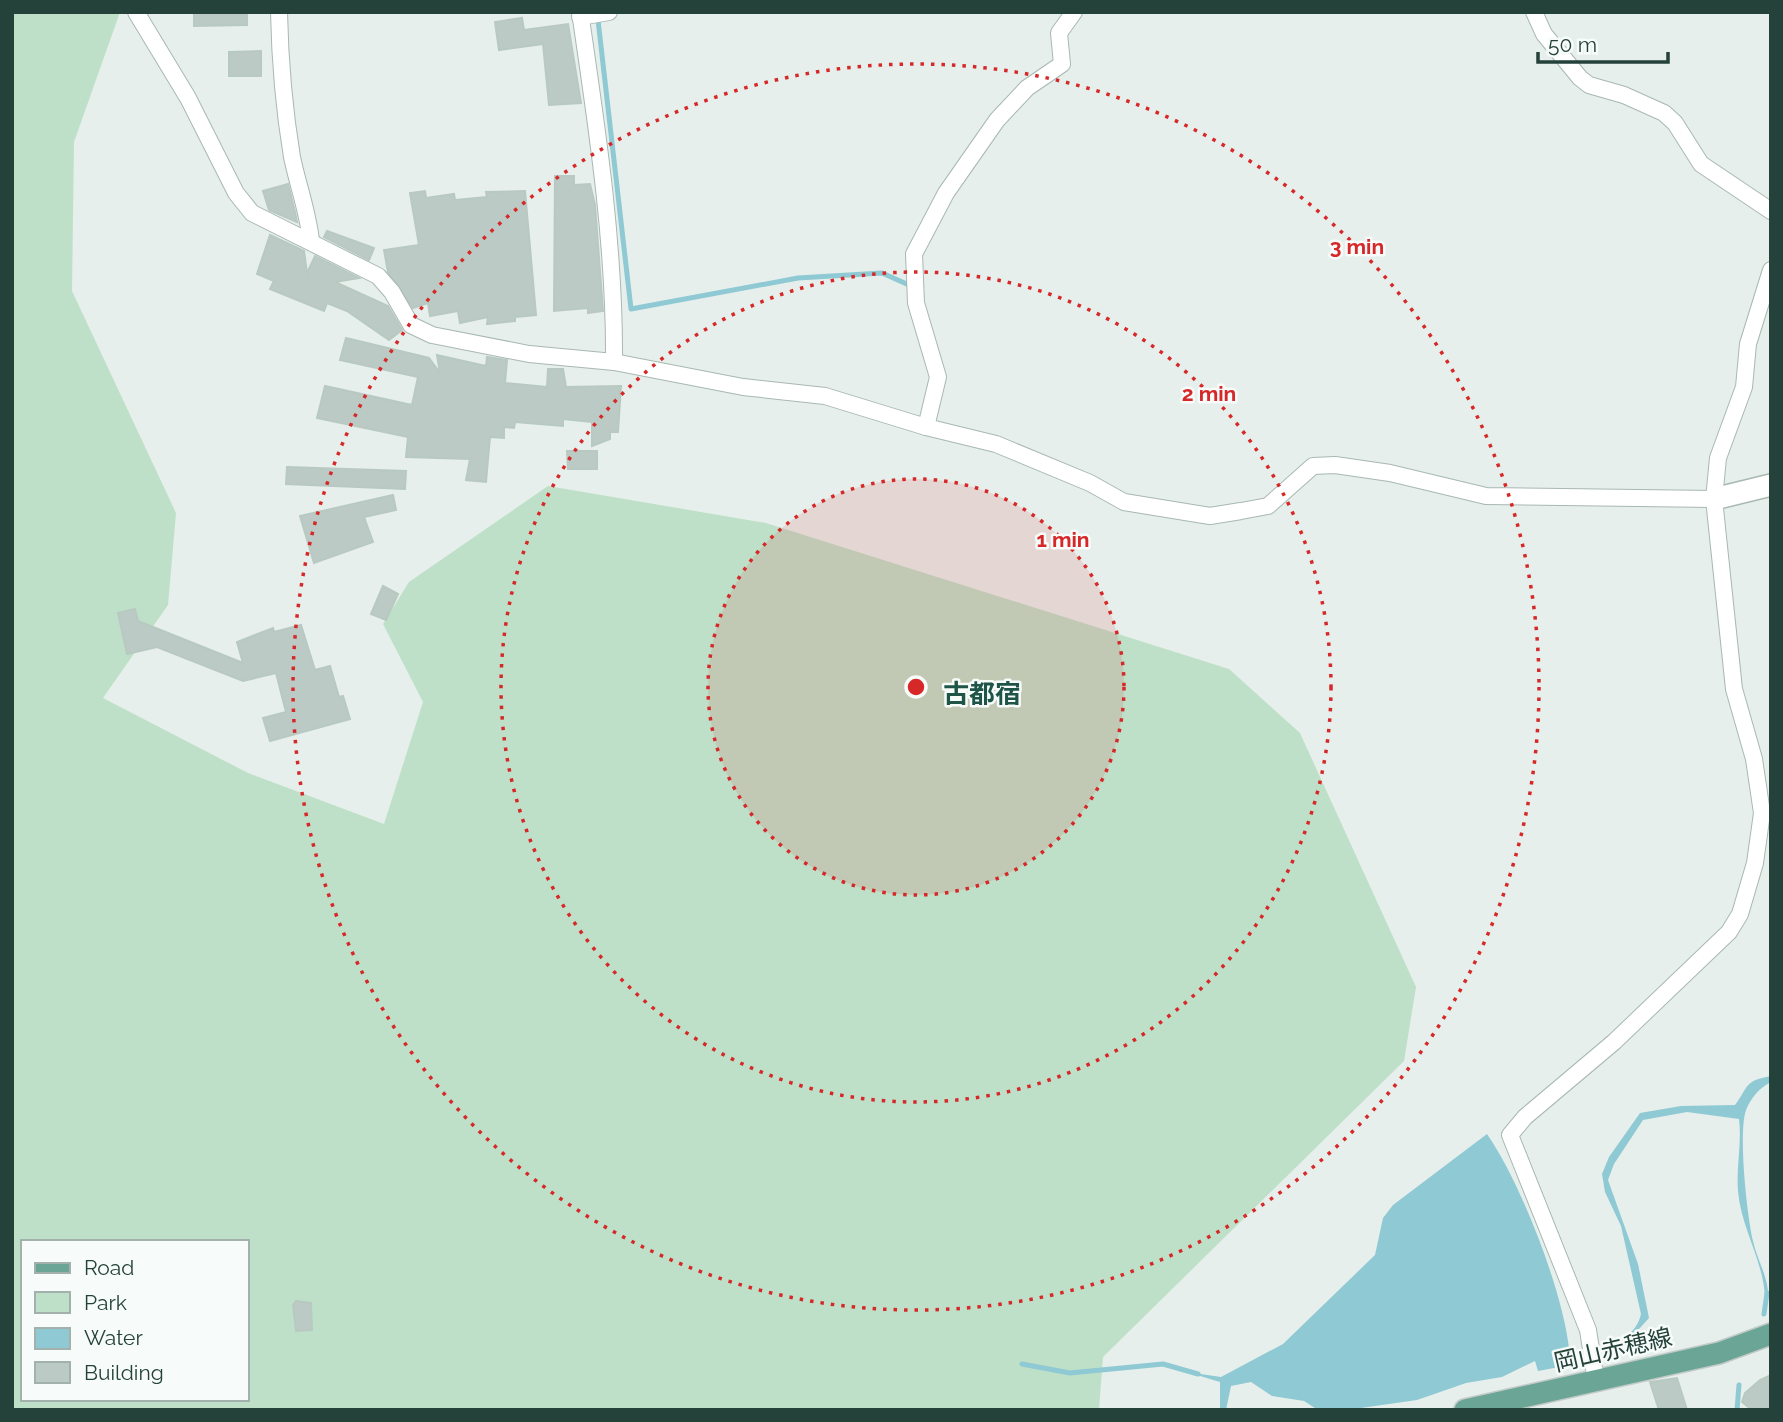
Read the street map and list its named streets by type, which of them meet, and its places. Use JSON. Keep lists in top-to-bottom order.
{
  "streets": {
    "main road": ["岡山赤穂線"]
  },
  "districts": ["古都宿"],
  "legend": [
    "Road",
    "Park",
    "Water",
    "Building"
  ],
  "scale_bar": "50 m",
  "rings": ["3 min", "2 min", "1 min"]
}
